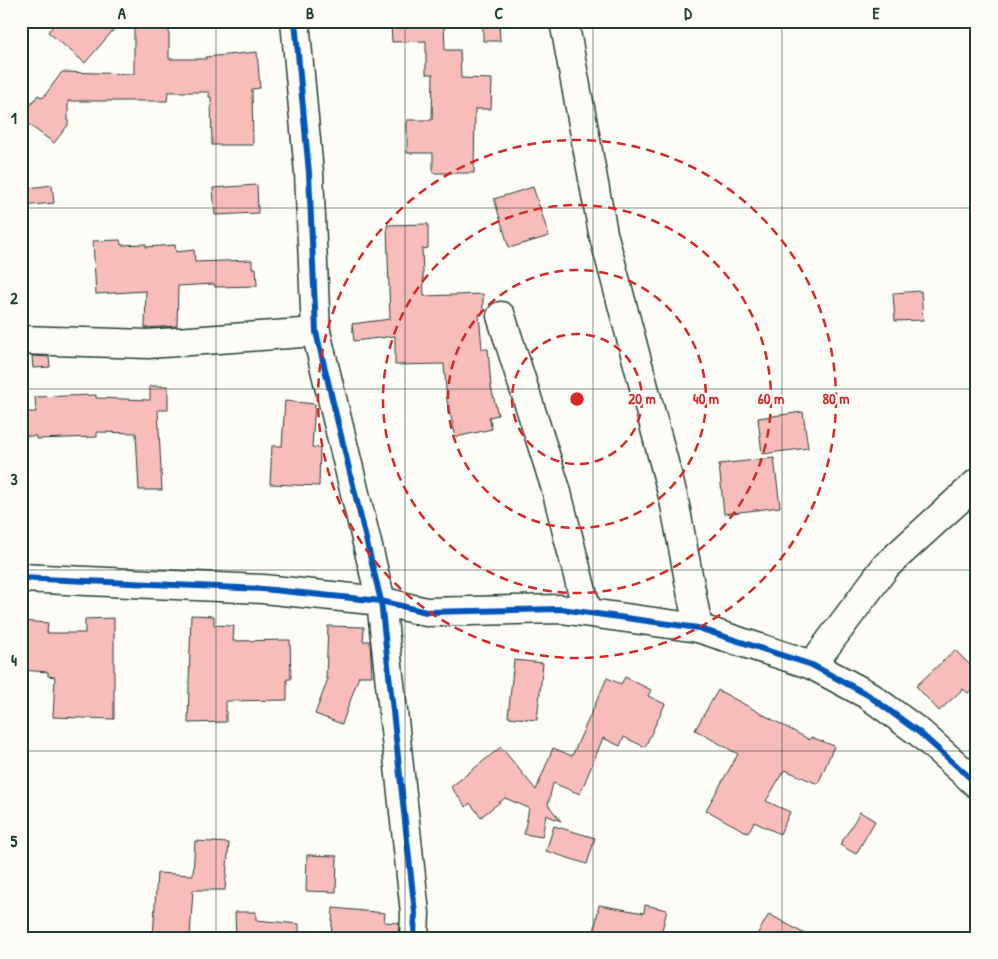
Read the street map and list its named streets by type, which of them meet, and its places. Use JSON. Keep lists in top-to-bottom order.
{
  "grid": {
    "columns": [
      "A",
      "B",
      "C",
      "D",
      "E"
    ],
    "rows": [
      "1",
      "2",
      "3",
      "4",
      "5"
    ]
  },
  "rings": [
    "20 m",
    "40 m",
    "60 m",
    "80 m"
  ]
}
